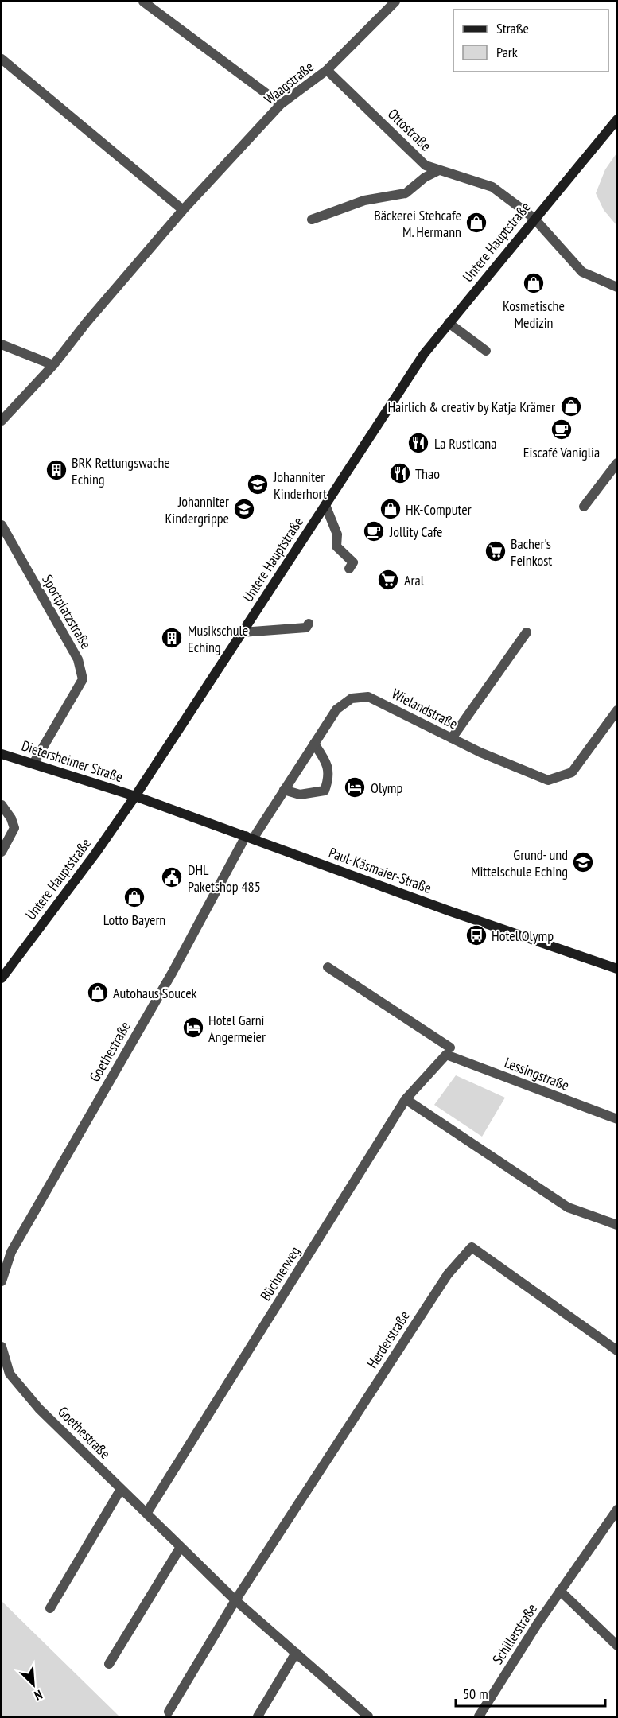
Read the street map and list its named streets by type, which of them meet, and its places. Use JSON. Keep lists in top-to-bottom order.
{
  "streets": {
    "main road": ["Untere Hauptstraße", "Dietersheimer Straße", "Paul-Käsmaier-Straße"],
    "street": [
      "Waagstraße",
      "Ottostraße",
      "Sportplatzstraße",
      "Wielandstraße",
      "Goethestraße",
      "Lessingstraße",
      "Büchnerweg",
      "Herderstraße",
      "Schillerstraße"
    ]
  },
  "crossings": [
    ["Waagstraße", "Ottostraße"],
    ["Ottostraße", "Untere Hauptstraße"],
    ["Untere Hauptstraße", "Dietersheimer Straße"],
    ["Untere Hauptstraße", "Paul-Käsmaier-Straße"],
    ["Sportplatzstraße", "Dietersheimer Straße"],
    ["Wielandstraße", "Paul-Käsmaier-Straße"],
    ["Wielandstraße", "Goethestraße"],
    ["Dietersheimer Straße", "Paul-Käsmaier-Straße"],
    ["Paul-Käsmaier-Straße", "Goethestraße"],
    ["Goethestraße", "Büchnerweg"],
    ["Goethestraße", "Herderstraße"],
    ["Lessingstraße", "Büchnerweg"]
  ],
  "places": {
    "shop": [
      "Bäckerei Stehcafe M. Hermann",
      "Kosmetische Medizin",
      "Hairlich & creativ by Katja Krämer",
      "HK-Computer",
      "Lotto Bayern",
      "Autohaus Soucek"
    ],
    "cafe": ["Eiscafé Vaniglia", "Jollity Cafe"],
    "restaurant": ["La Rusticana", "Thao"],
    "building": ["BRK Rettungswache Eching", "Musikschule Eching"],
    "school or university": ["Johanniter Kinderhort", "Johanniter Kindergrippe", "Grund- und Mittelschule Eching"],
    "supermarket": ["Bacher's Feinkost", "Aral"],
    "hotel": ["Olymp", "Hotel Garni Angermeier"],
    "public building": ["DHL Paketshop 485"],
    "bus stop": ["Hotel Olymp"]
  },
  "legend": ["Straße", "Park"],
  "scale_bar": "50 m",
  "north": "bottom right"
}
